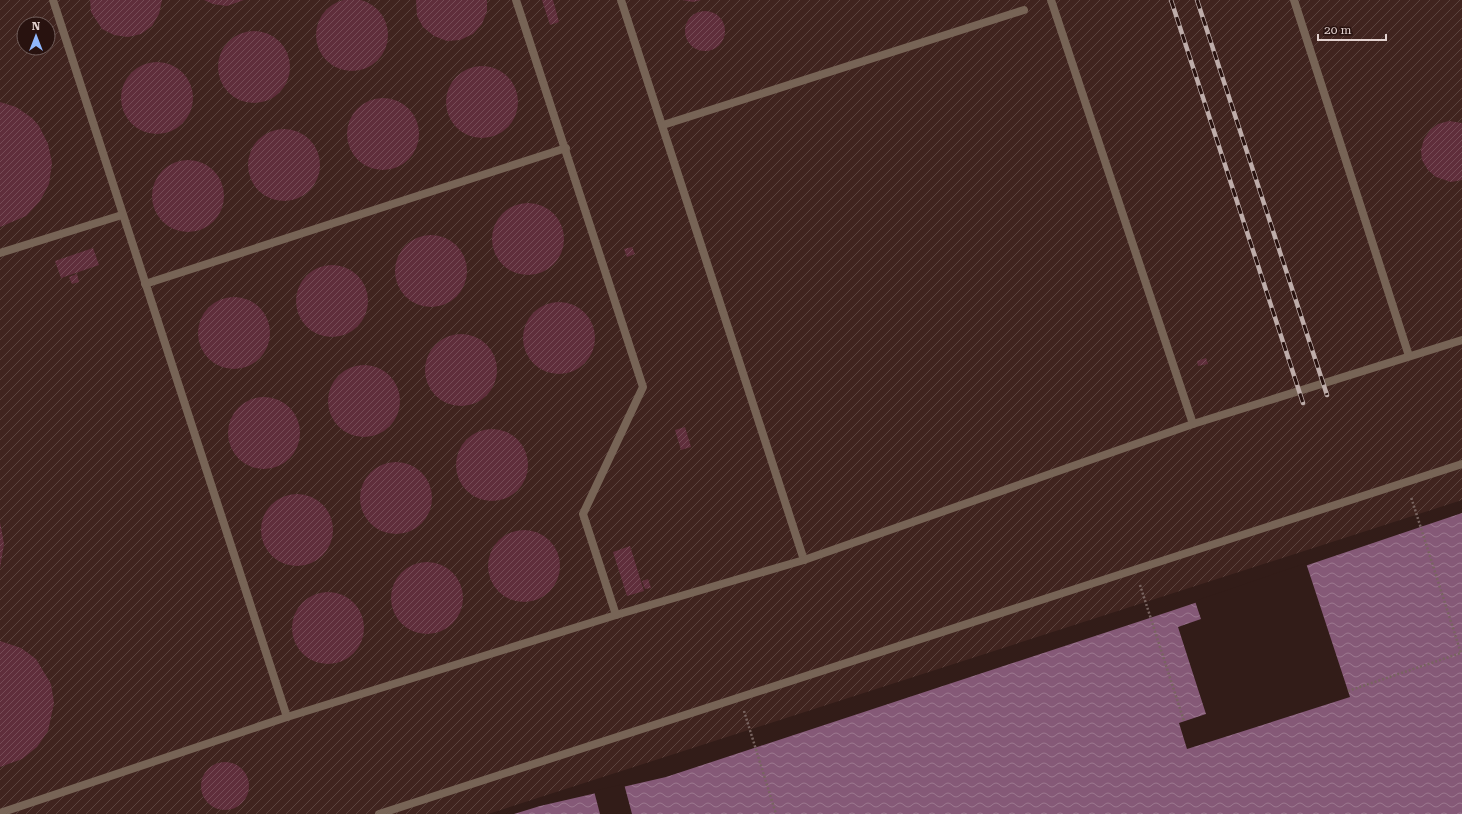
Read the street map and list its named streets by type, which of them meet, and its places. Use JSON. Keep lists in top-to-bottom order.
{
  "scale_bar": "20 m",
  "north": "top"
}
